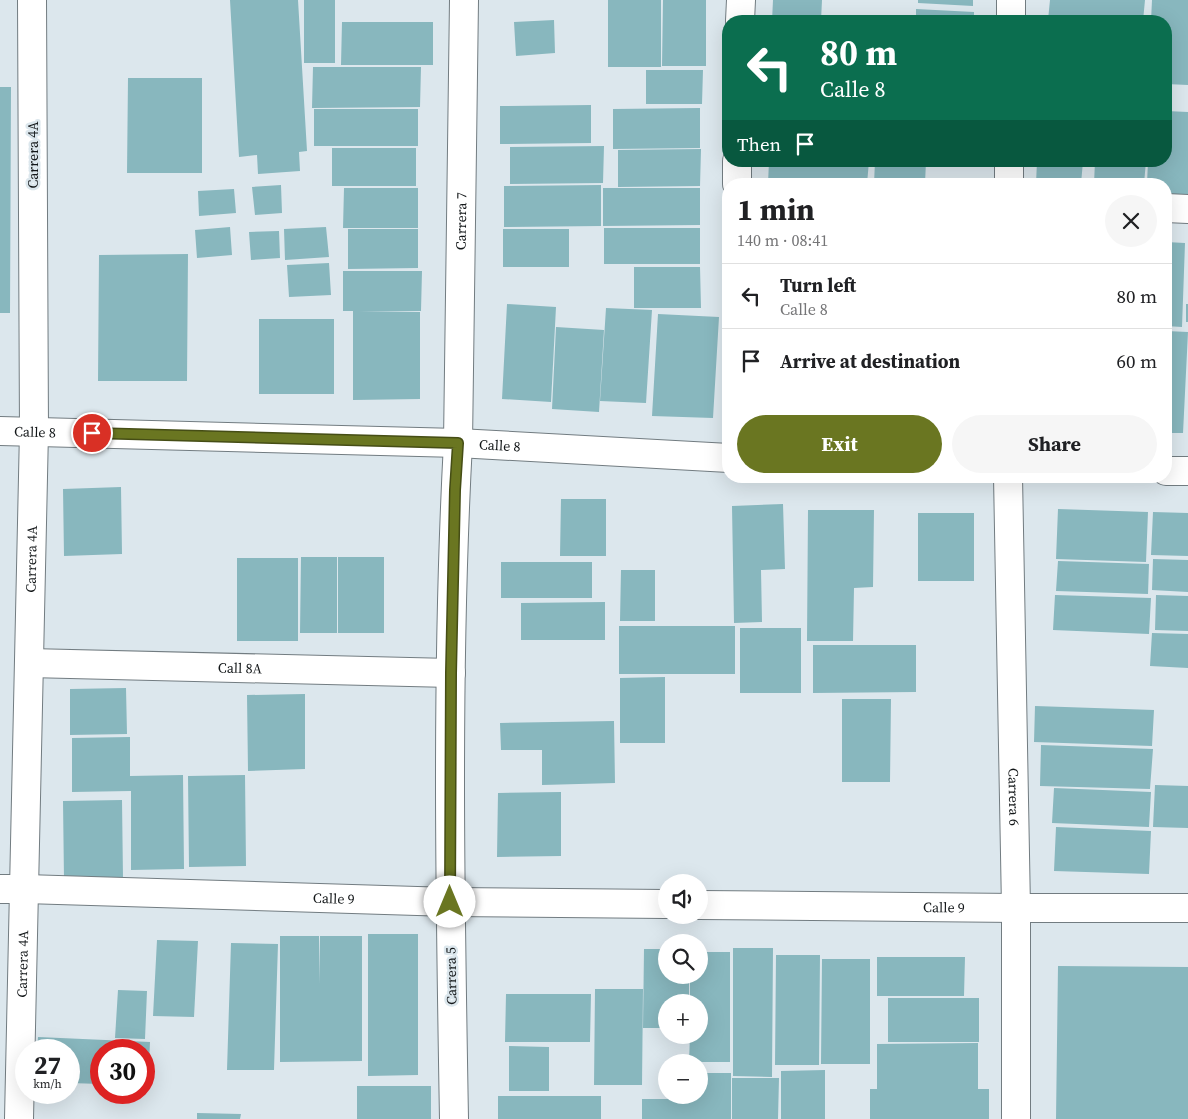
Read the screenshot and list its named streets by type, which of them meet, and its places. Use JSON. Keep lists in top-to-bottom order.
{
  "streets": {
    "street": [
      "Carrera 4A",
      "Carrera 7",
      "Calle 8",
      "Call 8A",
      "Carrera 6",
      "Calle 9",
      "Carrera 5"
    ]
  },
  "crossings": [
    ["Carrera 4A", "Calle 8"],
    ["Carrera 4A", "Call 8A"],
    ["Carrera 4A", "Calle 9"],
    ["Carrera 7", "Calle 8"],
    ["Carrera 7", "Carrera 5"],
    ["Calle 8", "Carrera 5"],
    ["Call 8A", "Carrera 5"],
    ["Carrera 6", "Calle 9"],
    ["Calle 9", "Carrera 5"]
  ],
  "page": {
    "turn": ["80 m", "Calle 8"],
    "then": "Then",
    "heading": ["1 min", "140 m · 08:41"],
    "list": [
      {
        "name": "Turn left",
        "note": "Calle 8",
        "value": "80 m"
      },
      {
        "name": "Arrive at destination",
        "value": "60 m"
      }
    ],
    "buttons": ["Exit", "Share"],
    "map_buttons": ["+", "−"],
    "speed": "27 km/h",
    "limit": "30"
  }
}
